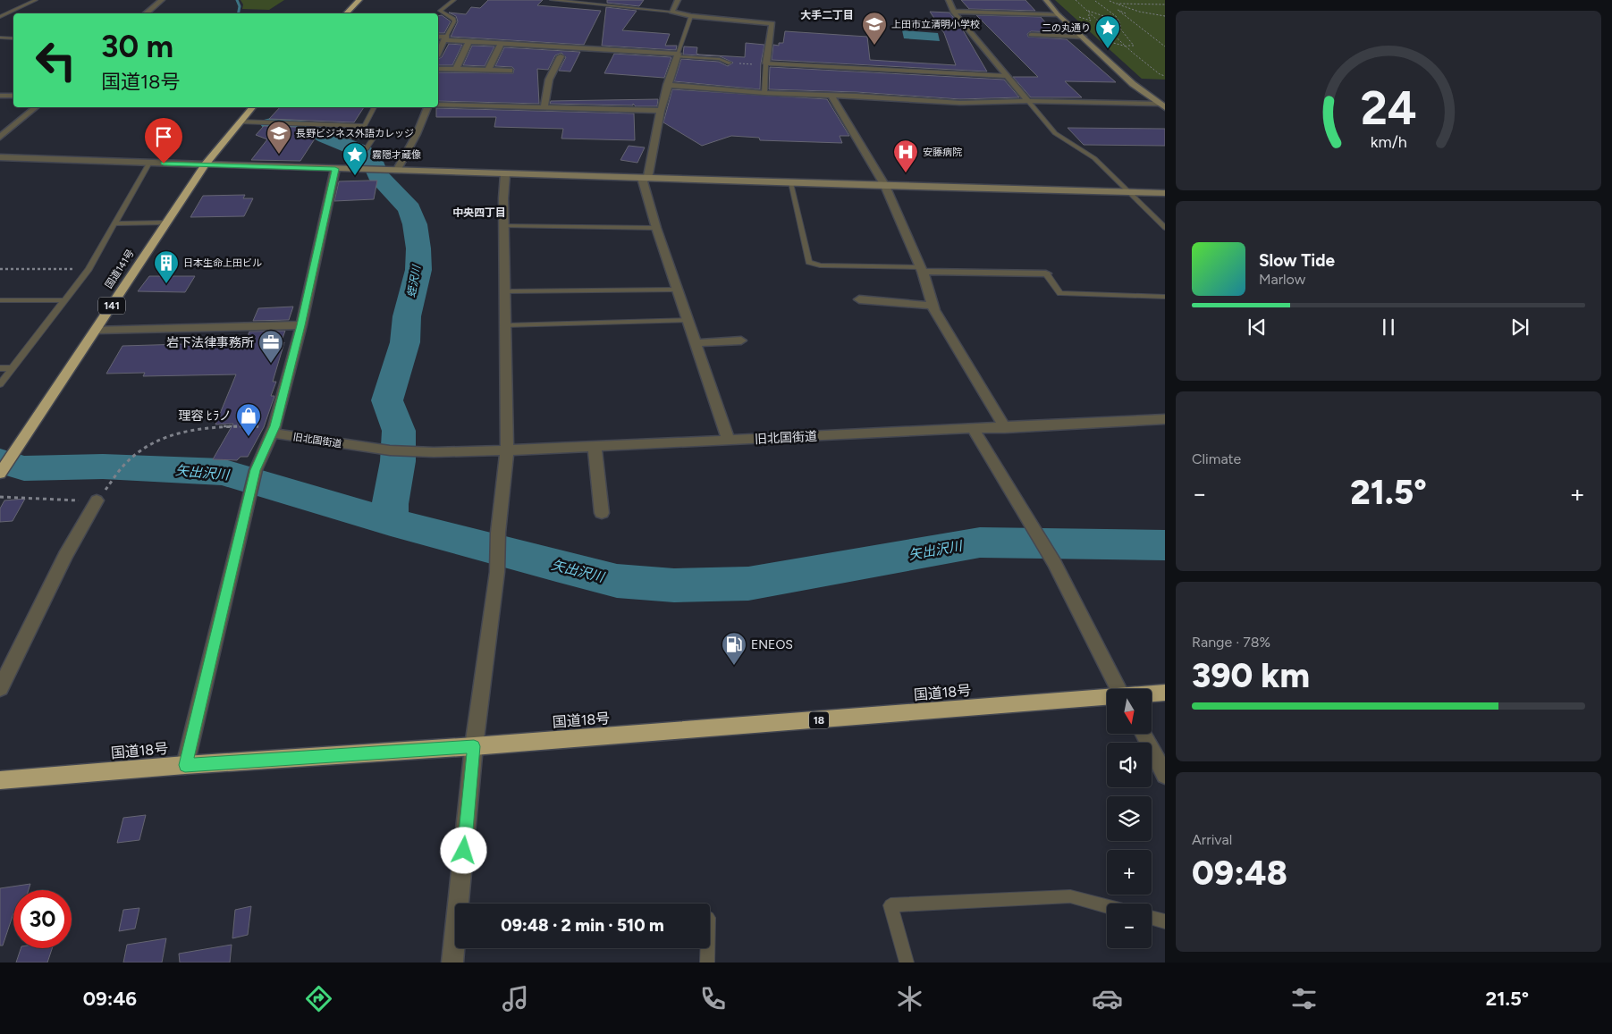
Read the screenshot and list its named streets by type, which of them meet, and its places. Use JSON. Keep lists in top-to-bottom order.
{
  "streets": {
    "highway": [
      "国道141号",
      "141",
      "国道18号",
      "18"
    ],
    "street": ["旧北国街道"]
  },
  "districts": ["大手二丁目", "中央四丁目"],
  "water": ["蛭沢川", "矢出沢川"],
  "places": {
    "school or university": ["上田市立清明小学校", "長野ビジネス外語カレッジ"],
    "place": ["二の丸通り", "霧隠才蔵像"],
    "hospital": ["安藤病院"],
    "building": ["日本生命上田ビル"],
    "office": ["岩下法律事務所"],
    "shop": ["理容 ﾋﾗノ"],
    "fuel station": ["ENEOS"]
  },
  "north": "bottom",
  "page": {
    "turn": ["30 m", "国道18号"],
    "song": ["Slow Tide", "Marlow"],
    "tile": [
      "Climate",
      ["Range · 78%", "390 km"],
      ["Arrival", "09:48"]
    ],
    "heat": ["−", "21.5°", "+"],
    "map_buttons": ["+", "−"],
    "limit": "30",
    "trip": "09:48 · 2 min · 510 m",
    "tabs": ["09:46", "21.5°"],
    "gauge": ["24", "km/h"]
  }
}
